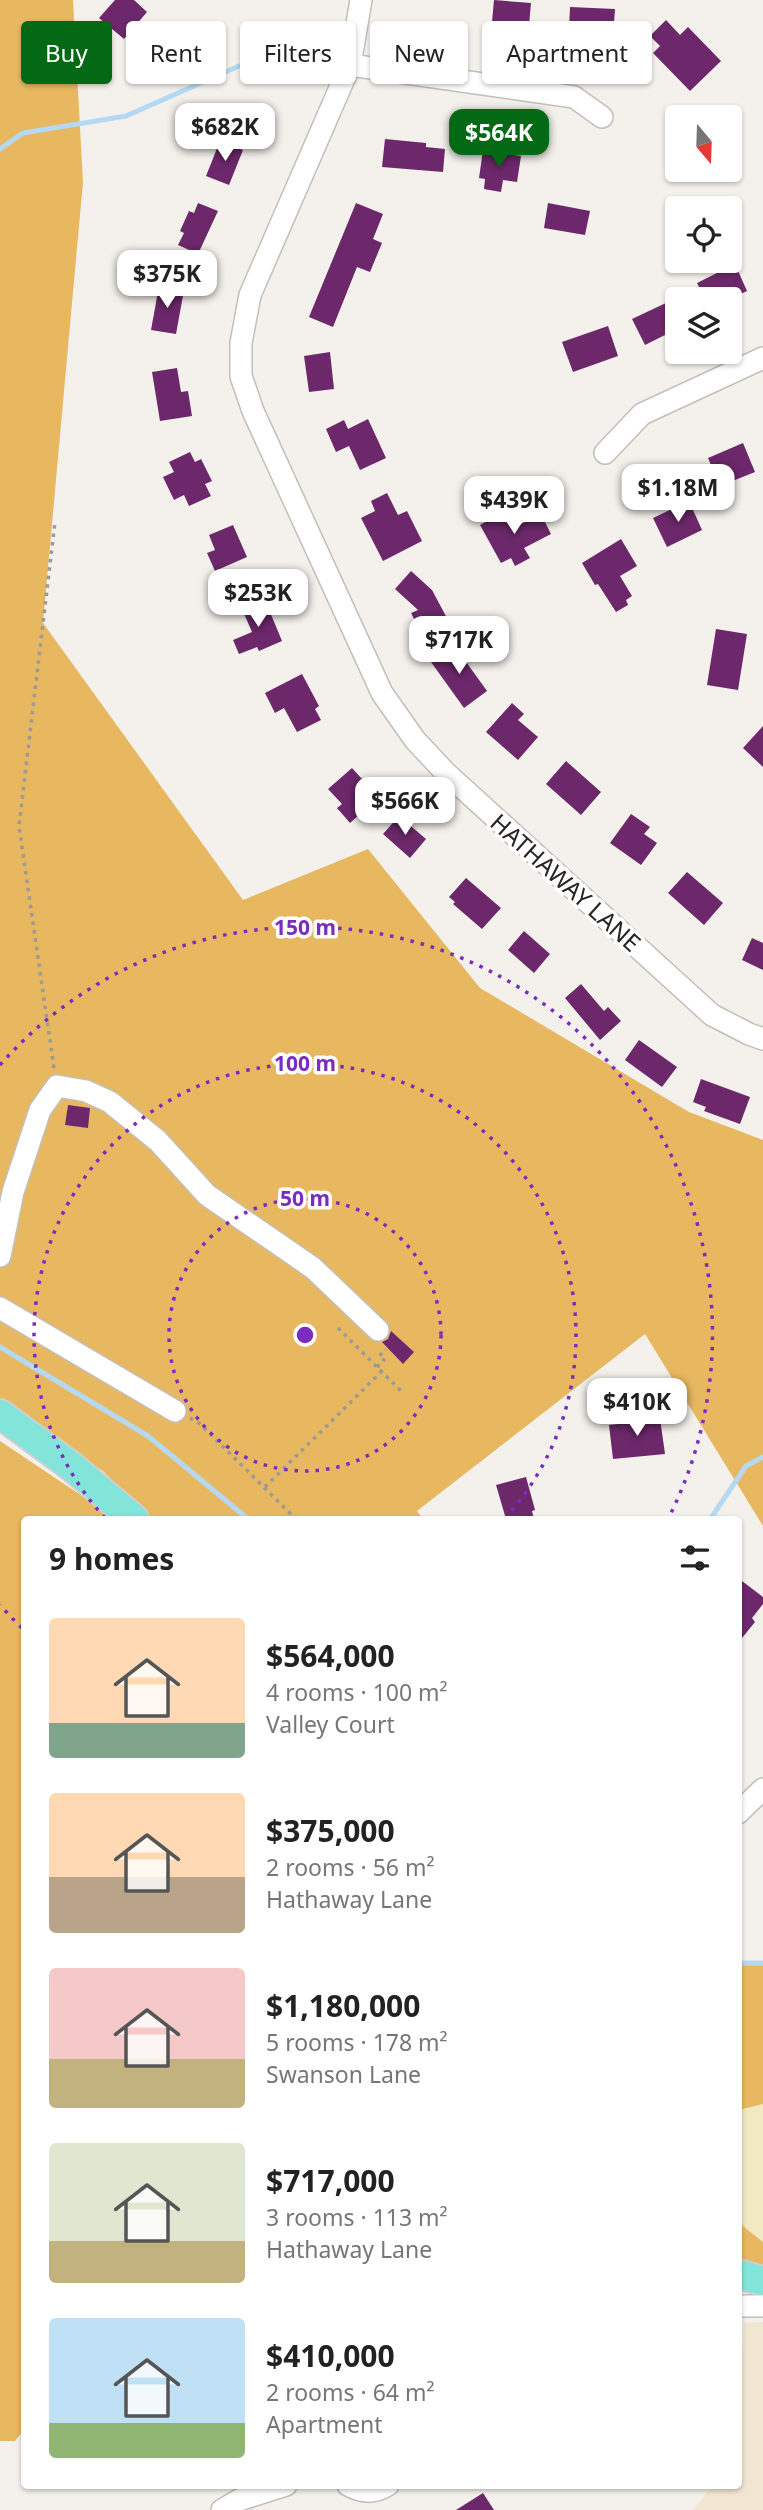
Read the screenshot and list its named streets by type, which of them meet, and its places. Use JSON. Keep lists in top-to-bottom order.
{
  "streets": {
    "street": ["HATHAWAY LANE"]
  },
  "north": "bottom",
  "page": {
    "chip": [
      "Buy",
      "Rent",
      "Filters",
      "New",
      "Apartment"
    ],
    "price": [
      "$682K",
      "$564K",
      "$375K",
      "$1.18M",
      "$439K",
      "$253K",
      "$717K",
      "$566K",
      "$410K"
    ],
    "heading": "9 homes",
    "list": [
      {
        "name": "$564,000",
        "note": "4 rooms · 100 m² · Valley Court"
      },
      {
        "name": "$375,000",
        "note": "2 rooms · 56 m² · Hathaway Lane"
      },
      {
        "name": "$1,180,000",
        "note": "5 rooms · 178 m² · Swanson Lane"
      },
      {
        "name": "$717,000",
        "note": "3 rooms · 113 m² · Hathaway Lane"
      },
      {
        "name": "$410,000",
        "note": "2 rooms · 64 m² · Apartment"
      }
    ]
  },
  "rings": ["150 m", "100 m", "50 m"]
}
